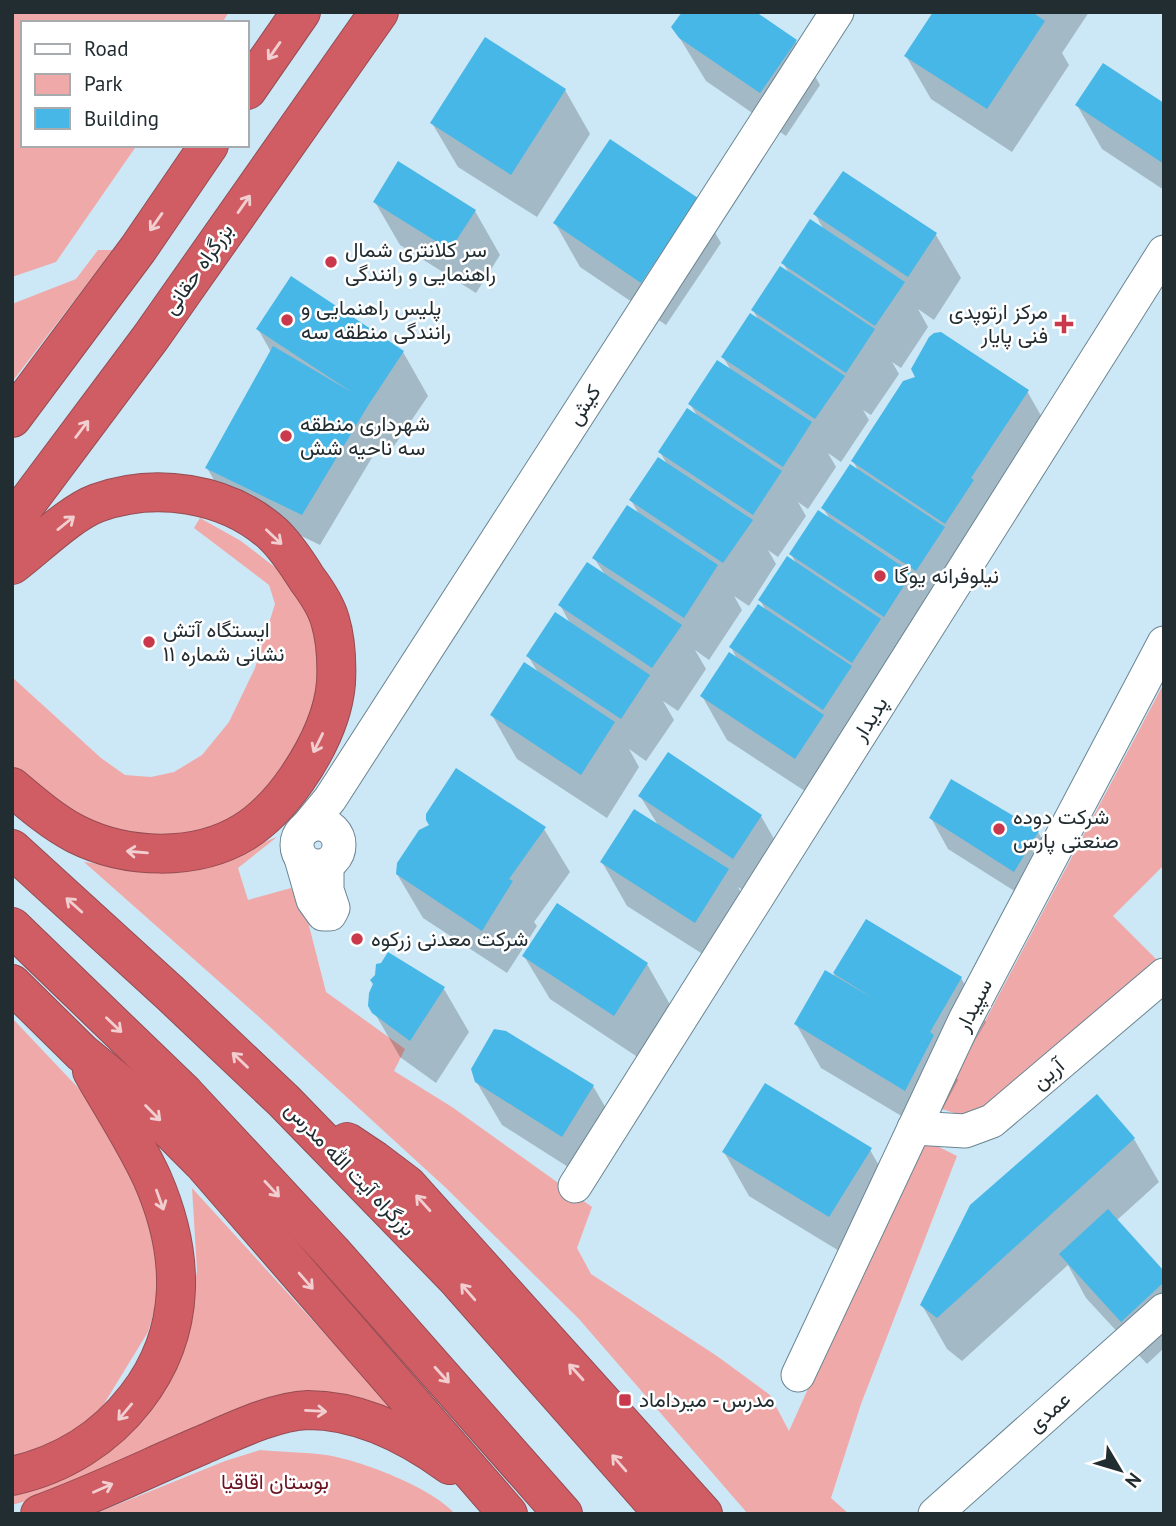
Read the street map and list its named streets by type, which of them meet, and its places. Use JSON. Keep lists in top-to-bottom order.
{
  "streets": {
    "highway": ["بزرگراه حقانی", "بزرگراه آیت الله مدرس"],
    "street": [
      "کیش",
      "پدیدار",
      "سپیدار",
      "آرین",
      "عمدی"
    ]
  },
  "crossings": [
    ["سپیدار", "آرین"]
  ],
  "parks": ["بوستان اقاقیا"],
  "places": {
    "other": [
      "سر کلانتری شمال راهنمایی و رانندگی",
      "پلیس راهنمایی و رانندگی منطقه سه",
      "شهرداری منطقه سه ناحیه شش",
      "نیلوفرانه یوگا",
      "ایستگاه آتش نشانی شماره ۱۱",
      "شرکت دوده صنعتی پارس",
      "شرکت معدنی زرکوه"
    ],
    "health": ["مرکز ارتوپدی فنی پایار"],
    "transit": ["مدرس - میرداماد"]
  },
  "legend": ["Road", "Park", "Building"],
  "north": "bottom right"
}
